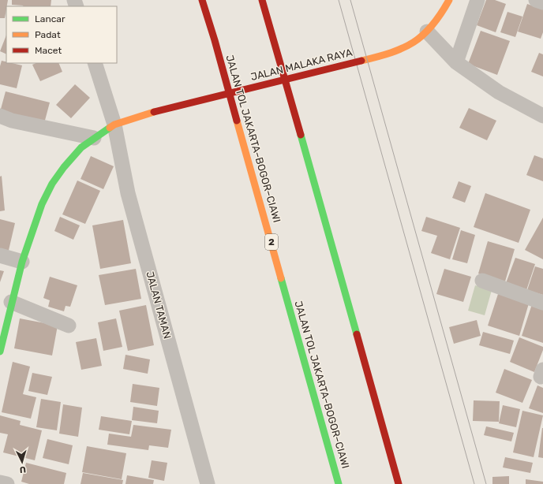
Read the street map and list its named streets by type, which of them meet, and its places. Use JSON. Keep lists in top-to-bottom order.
{
  "streets": {
    "main road": ["JALAN MALAKA RAYA", "JALAN TOL JAKARTA–BOGOR–CIAWI", "2"],
    "street": ["JALAN TAMAN"]
  },
  "crossings": [
    ["JALAN MALAKA RAYA", "JALAN TAMAN"]
  ],
  "legend": ["Lancar", "Padat", "Macet"],
  "north": "bottom"
}
